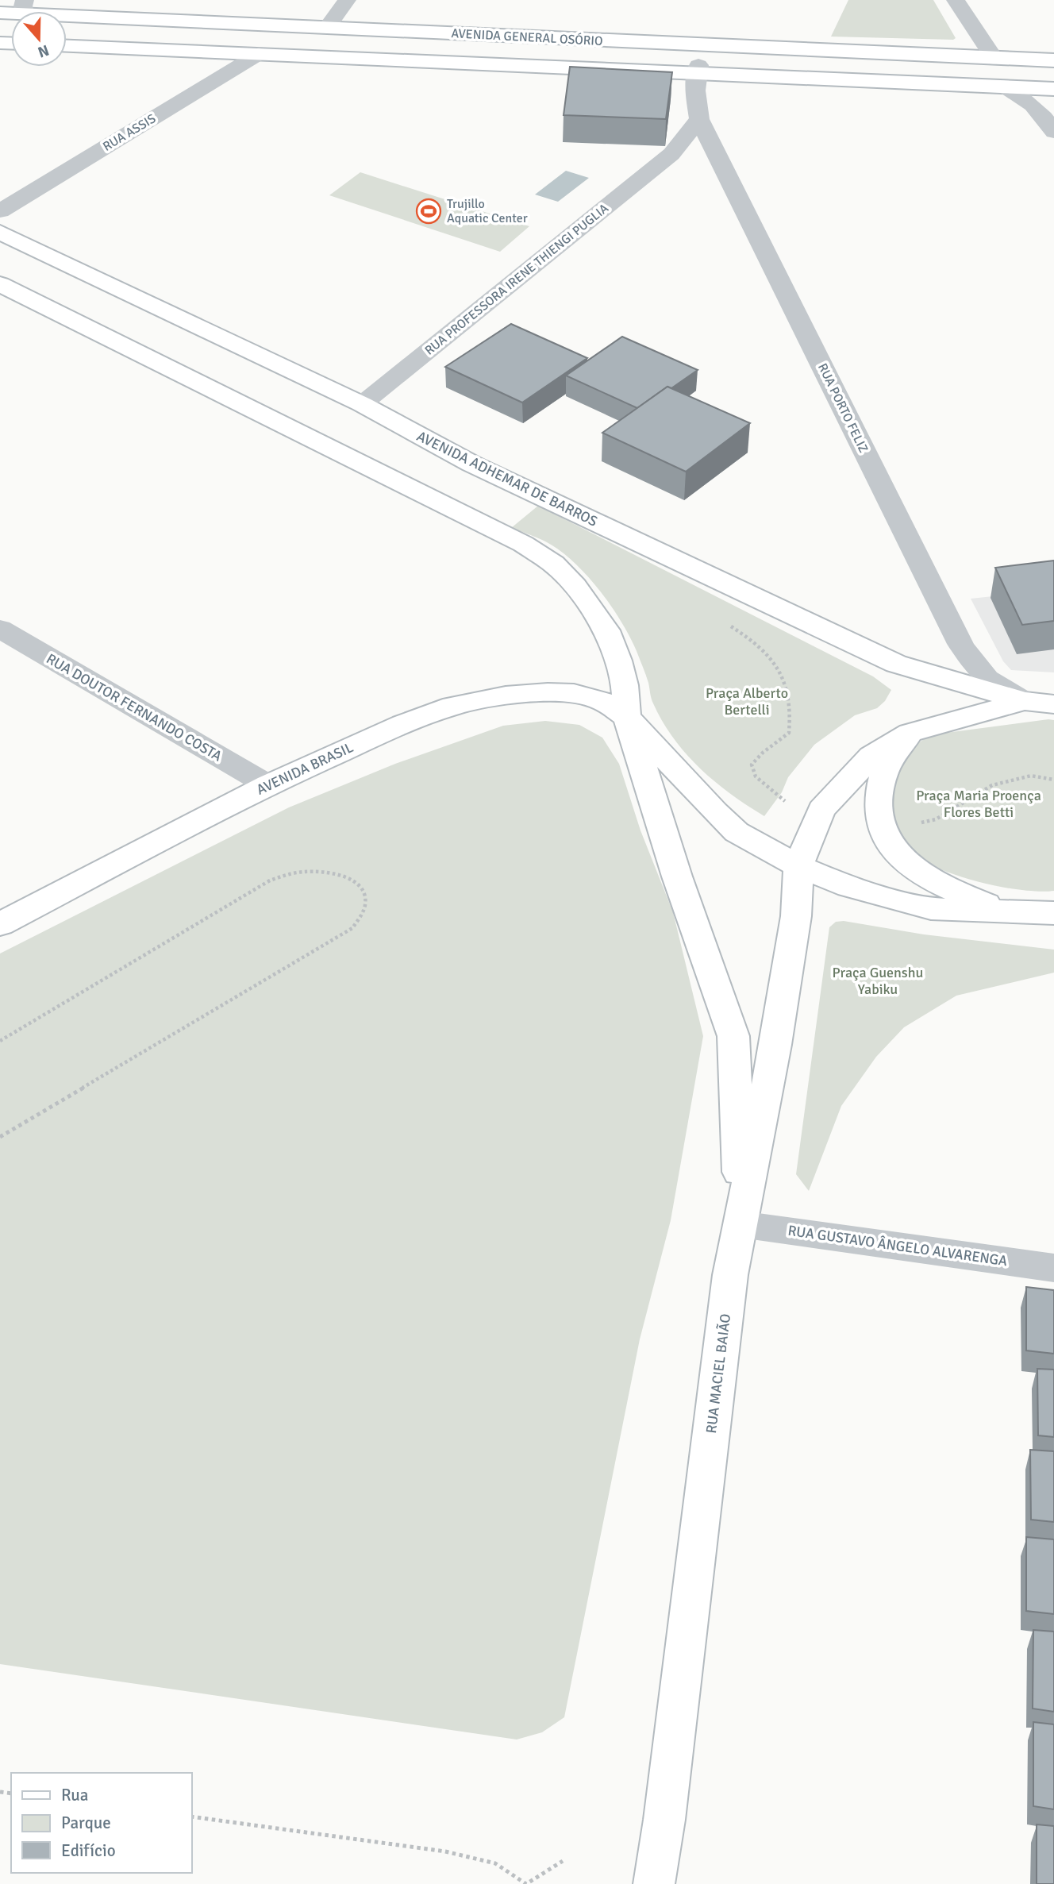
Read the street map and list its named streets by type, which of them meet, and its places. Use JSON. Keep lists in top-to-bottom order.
{
  "streets": {
    "main road": [
      "AVENIDA GENERAL OSÓRIO",
      "AVENIDA ADHEMAR DE BARROS",
      "AVENIDA BRASIL",
      "RUA MACIEL BAIÃO"
    ],
    "street": [
      "RUA ASSIS",
      "RUA PROFESSORA IRENE THIENGI PUGLIA",
      "RUA PORTO FELIZ",
      "RUA DOUTOR FERNANDO COSTA",
      "RUA GUSTAVO ÂNGELO ALVARENGA"
    ]
  },
  "crossings": [
    ["AVENIDA GENERAL OSÓRIO", "RUA ASSIS"],
    ["RUA PROFESSORA IRENE THIENGI PUGLIA", "RUA PORTO FELIZ"],
    ["RUA PROFESSORA IRENE THIENGI PUGLIA", "AVENIDA ADHEMAR DE BARROS"],
    ["RUA PORTO FELIZ", "AVENIDA ADHEMAR DE BARROS"],
    ["RUA DOUTOR FERNANDO COSTA", "AVENIDA BRASIL"],
    ["RUA GUSTAVO ÂNGELO ALVARENGA", "RUA MACIEL BAIÃO"]
  ],
  "parks": ["Praça Alberto Bertelli", "Praça Maria Proença Flores Betti", "Praça Guenshu Yabiku"],
  "places": {
    "sports": ["Trujillo Aquatic Center"]
  },
  "legend": ["Rua", "Parque", "Edifício"],
  "north": "bottom"
}
